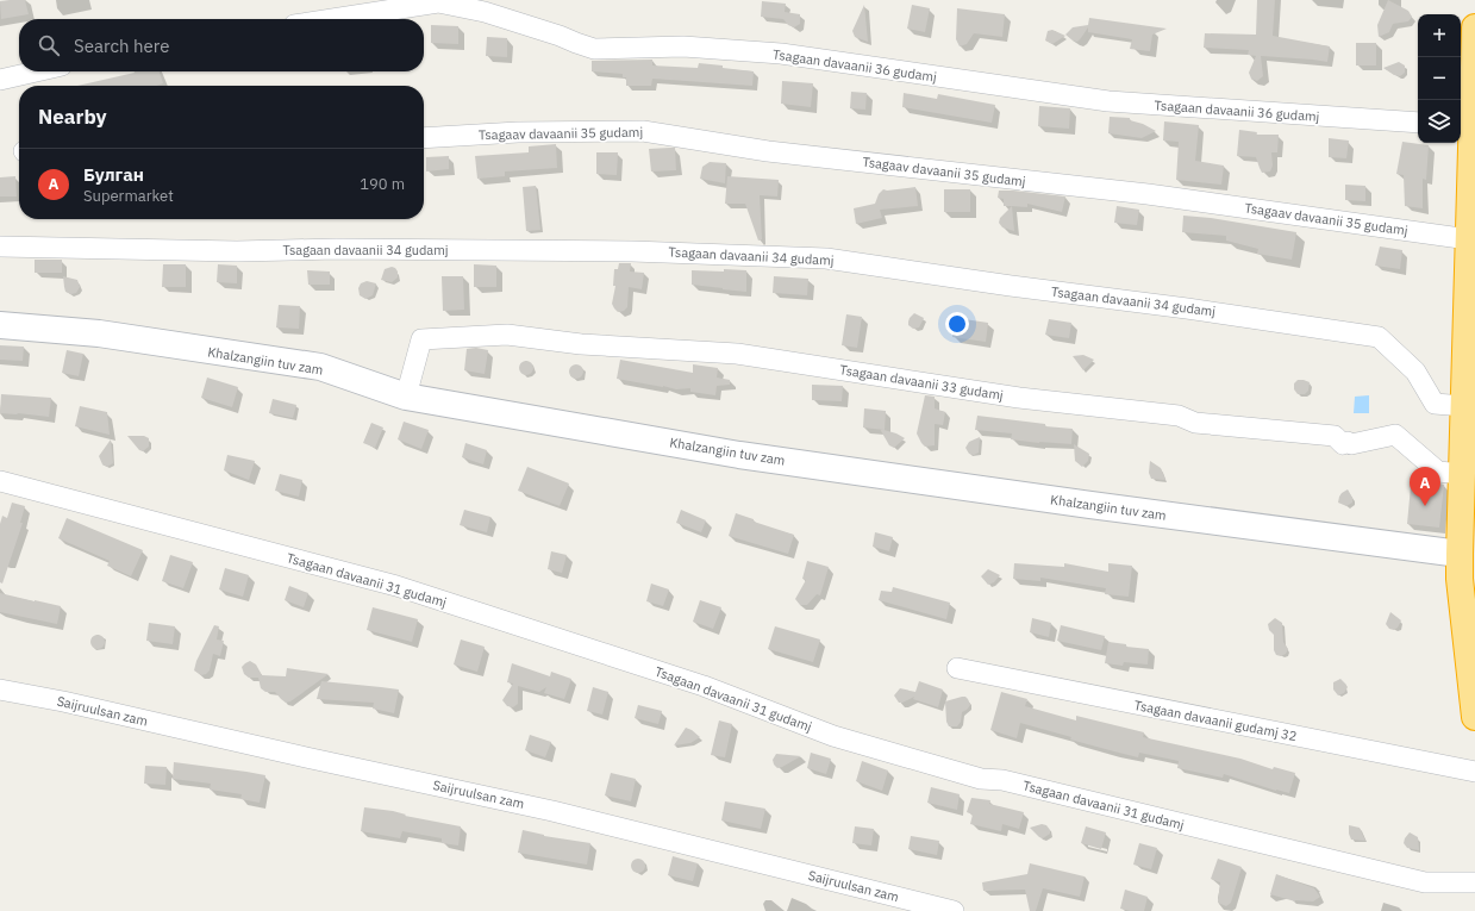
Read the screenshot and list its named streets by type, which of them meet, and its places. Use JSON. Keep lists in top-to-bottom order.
{
  "streets": {
    "street": [
      "Tsagaan davaanii 36 gudamj",
      "Tsagaav davaanii 35 gudamj",
      "Tsagaan davaanii 34 gudamj",
      "Khalzangiin tuv zam",
      "Tsagaan davaanii 33 gudamj",
      "Tsagaan davaanii 31 gudamj",
      "Saijruulsan zam",
      "Tsagaan davaanii gudamj 32"
    ]
  },
  "crossings": [
    ["Khalzangiin tuv zam", "Tsagaan davaanii 33 gudamj"]
  ],
  "page": {
    "map_buttons": ["+", "−"],
    "search": "Search here",
    "heading": "Nearby",
    "list": [
      {
        "mark": "A",
        "name": "Булган",
        "note": "Supermarket",
        "value": "190 m"
      }
    ],
    "pins": "A"
  }
}
